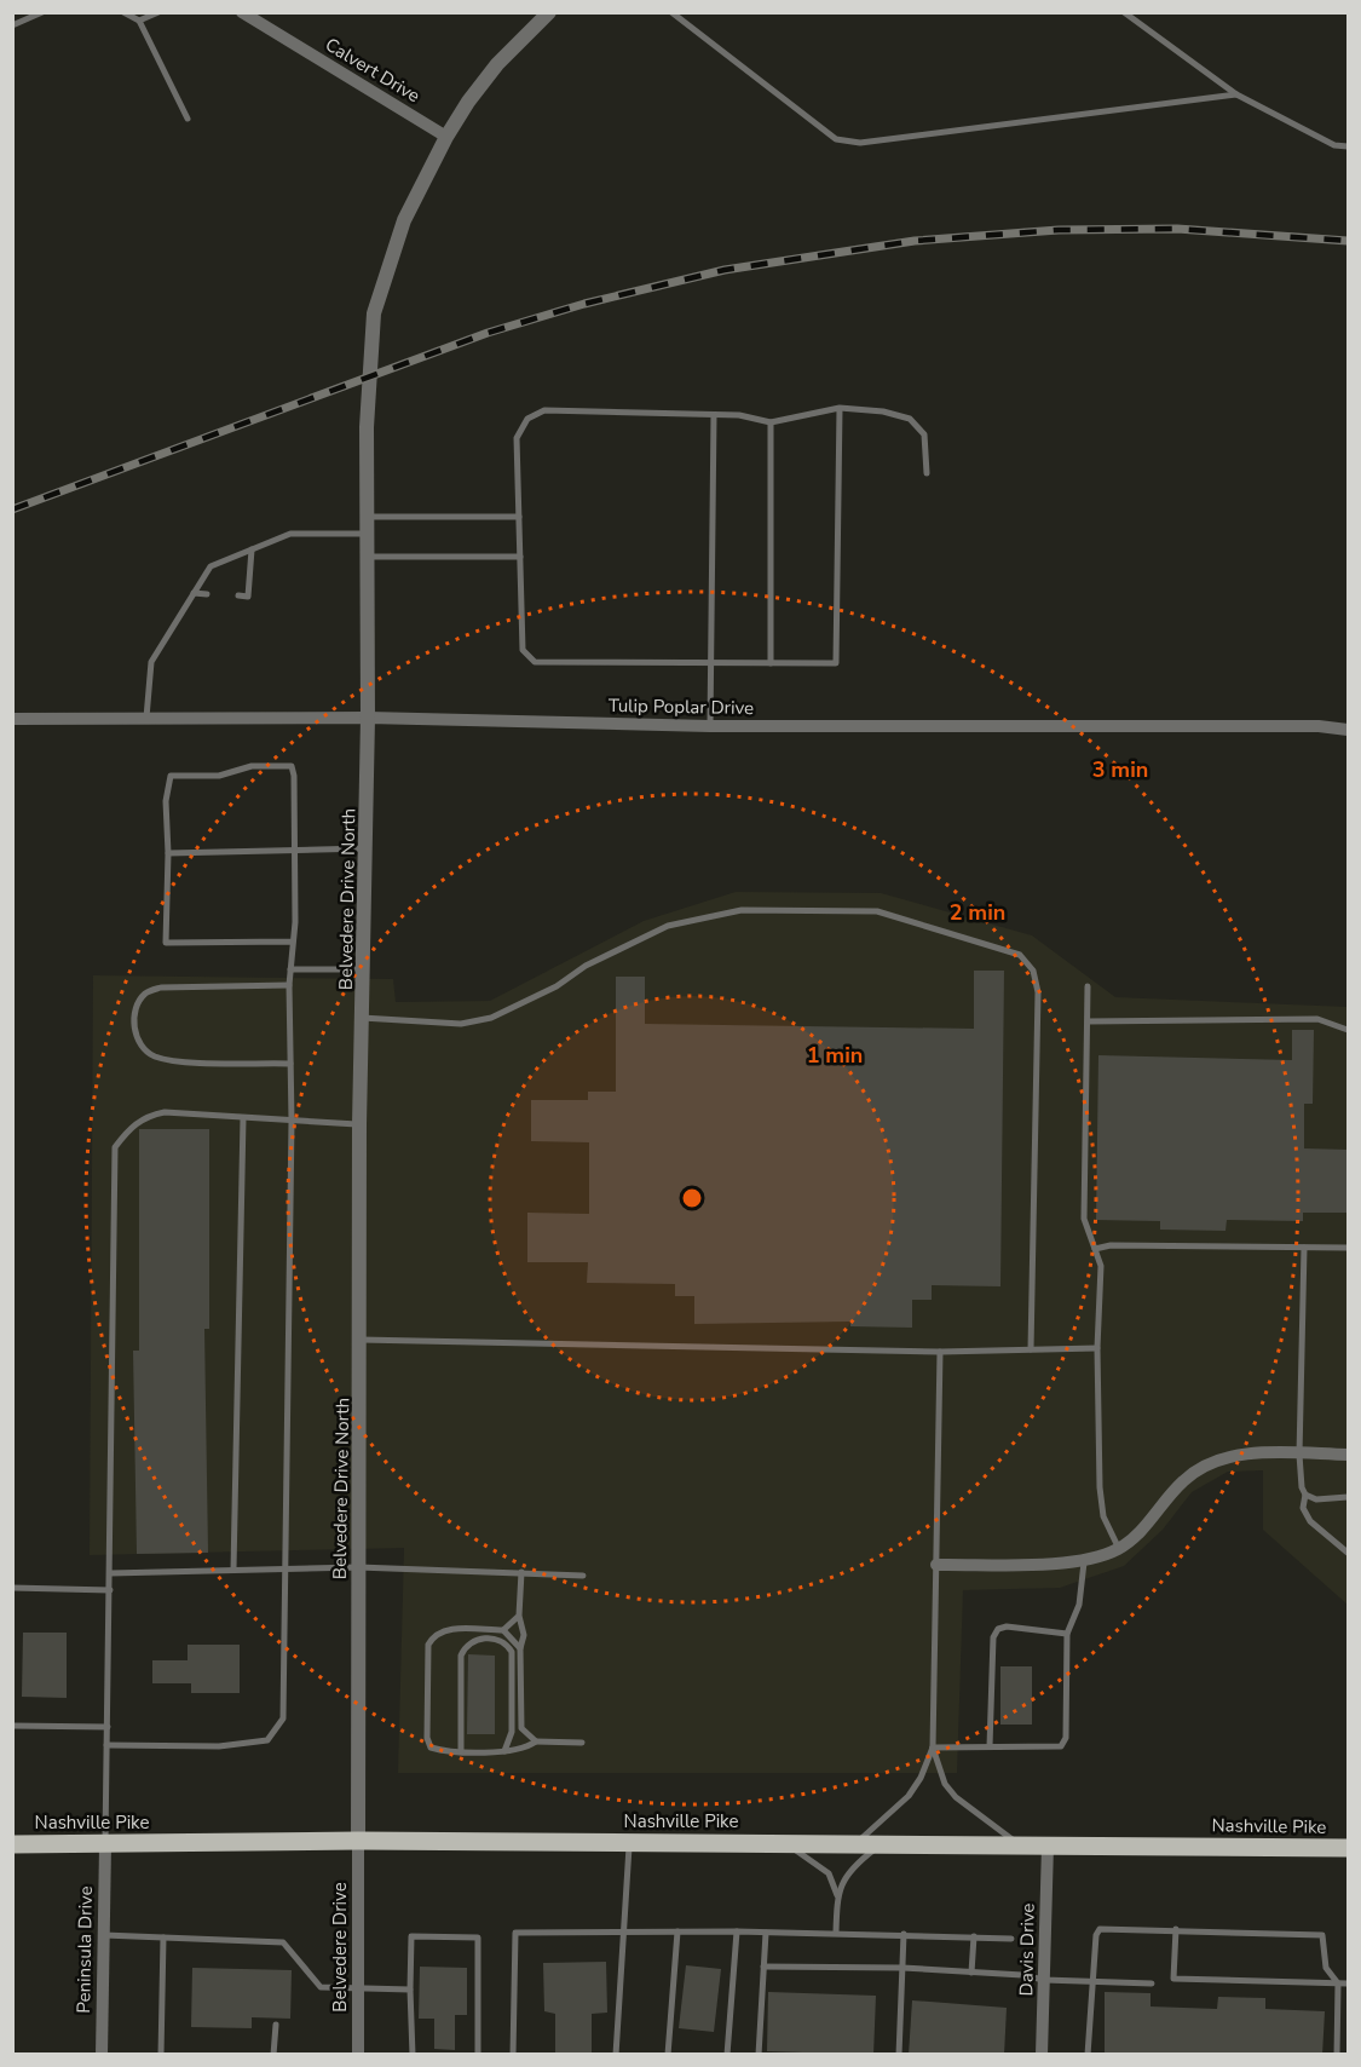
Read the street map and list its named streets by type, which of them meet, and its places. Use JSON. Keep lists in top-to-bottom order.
{
  "streets": {
    "main road": ["Nashville Pike"],
    "street": [
      "Calvert Drive",
      "Tulip Poplar Drive",
      "Belvedere Drive North",
      "Belvedere Drive",
      "Peninsula Drive",
      "Davis Drive"
    ]
  },
  "crossings": [
    ["Calvert Drive", "Belvedere Drive North"],
    ["Tulip Poplar Drive", "Belvedere Drive North"],
    ["Belvedere Drive North", "Nashville Pike"],
    ["Belvedere Drive North", "Belvedere Drive"],
    ["Nashville Pike", "Belvedere Drive"],
    ["Nashville Pike", "Peninsula Drive"],
    ["Nashville Pike", "Davis Drive"]
  ],
  "rings": ["3 min", "2 min", "1 min"]
}
